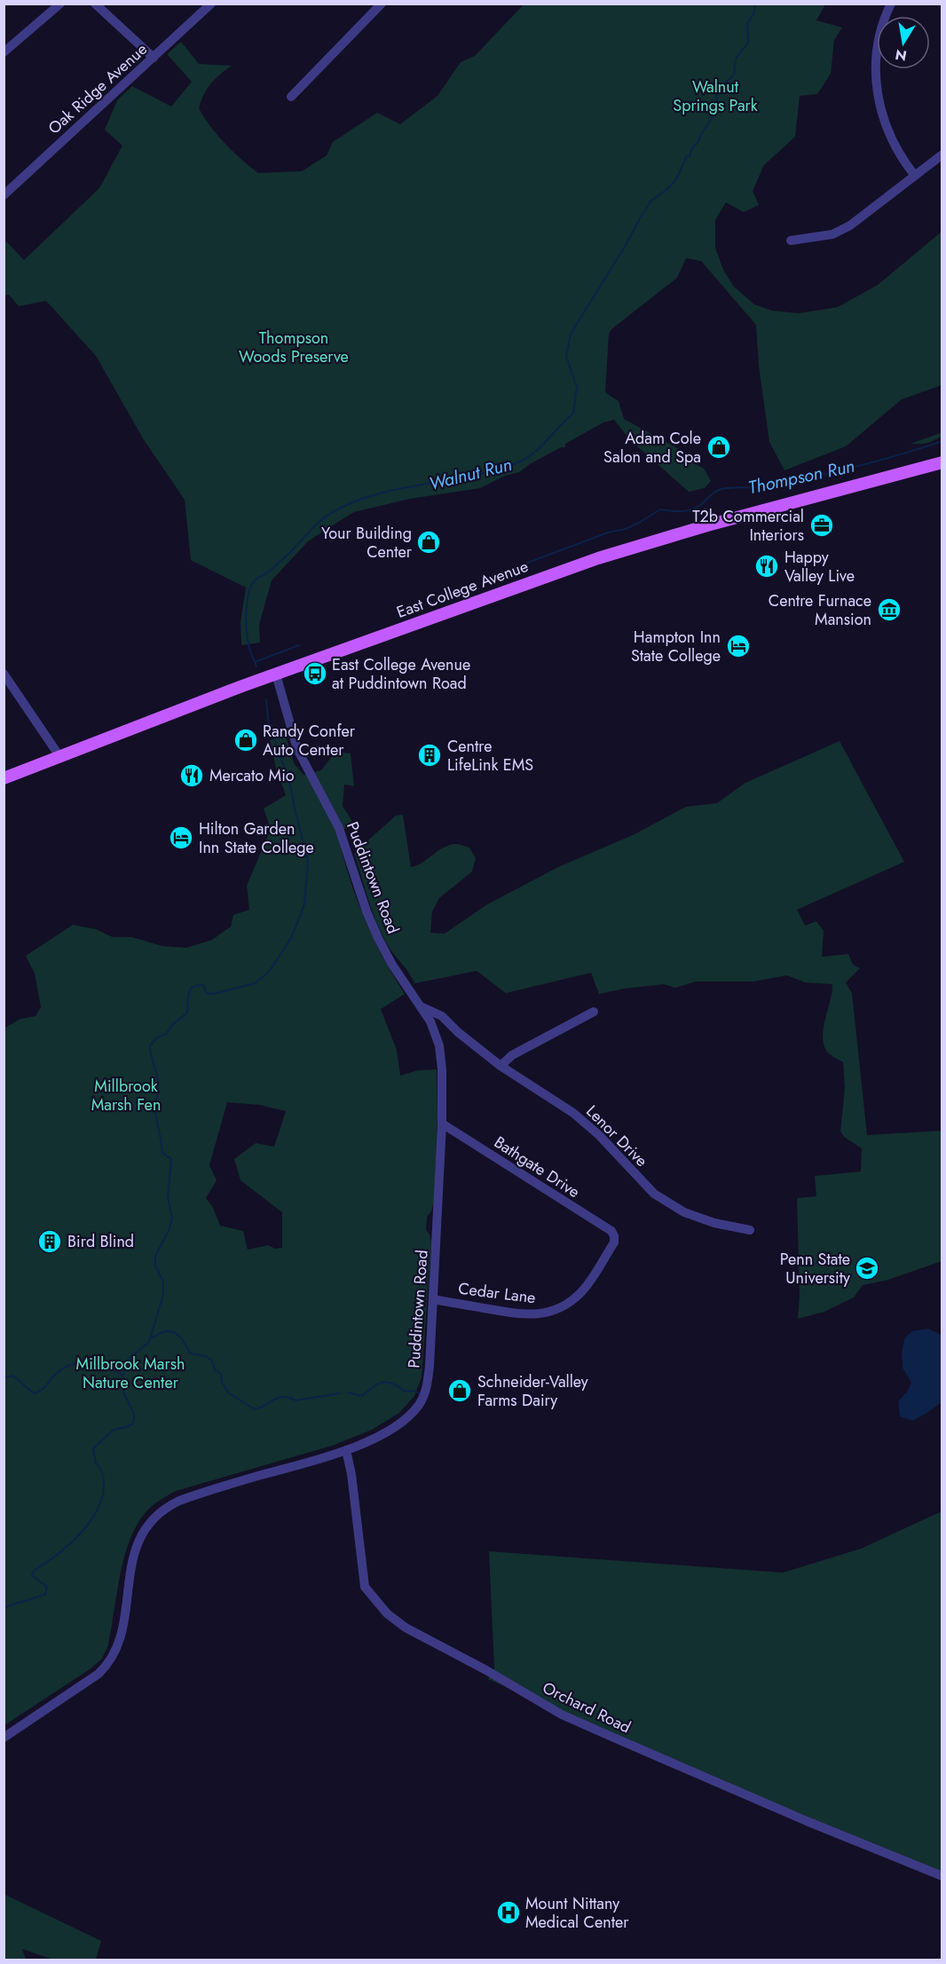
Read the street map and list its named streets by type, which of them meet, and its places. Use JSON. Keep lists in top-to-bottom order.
{
  "streets": {
    "main road": ["East College Avenue"],
    "street": [
      "Oak Ridge Avenue",
      "Puddintown Road",
      "Lenor Drive",
      "Bathgate Drive",
      "Cedar Lane",
      "Orchard Road"
    ]
  },
  "crossings": [
    ["East College Avenue", "Puddintown Road"],
    ["Puddintown Road", "Lenor Drive"],
    ["Puddintown Road", "Bathgate Drive"],
    ["Puddintown Road", "Cedar Lane"],
    ["Puddintown Road", "Orchard Road"],
    ["Bathgate Drive", "Cedar Lane"]
  ],
  "water": ["Walnut Run", "Thompson Run"],
  "parks": [
    "Walnut Springs Park",
    "Thompson Woods Preserve",
    "Millbrook Marsh Fen",
    "Millbrook Marsh Nature Center"
  ],
  "places": {
    "shop": [
      "Adam Cole Salon and Spa",
      "Your Building Center",
      "Randy Confer Auto Center",
      "Schneider-Valley Farms Dairy"
    ],
    "office": ["T2b Commercial Interiors"],
    "restaurant": ["Happy Valley Live", "Mercato Mio"],
    "museum": ["Centre Furnace Mansion"],
    "hotel": ["Hampton Inn State College", "Hilton Garden Inn State College"],
    "bus stop": ["East College Avenue at Puddintown Road"],
    "building": ["Centre LifeLink EMS", "Bird Blind"],
    "school or university": ["Penn State University"],
    "hospital": ["Mount Nittany Medical Center"]
  },
  "north": "bottom"
}
